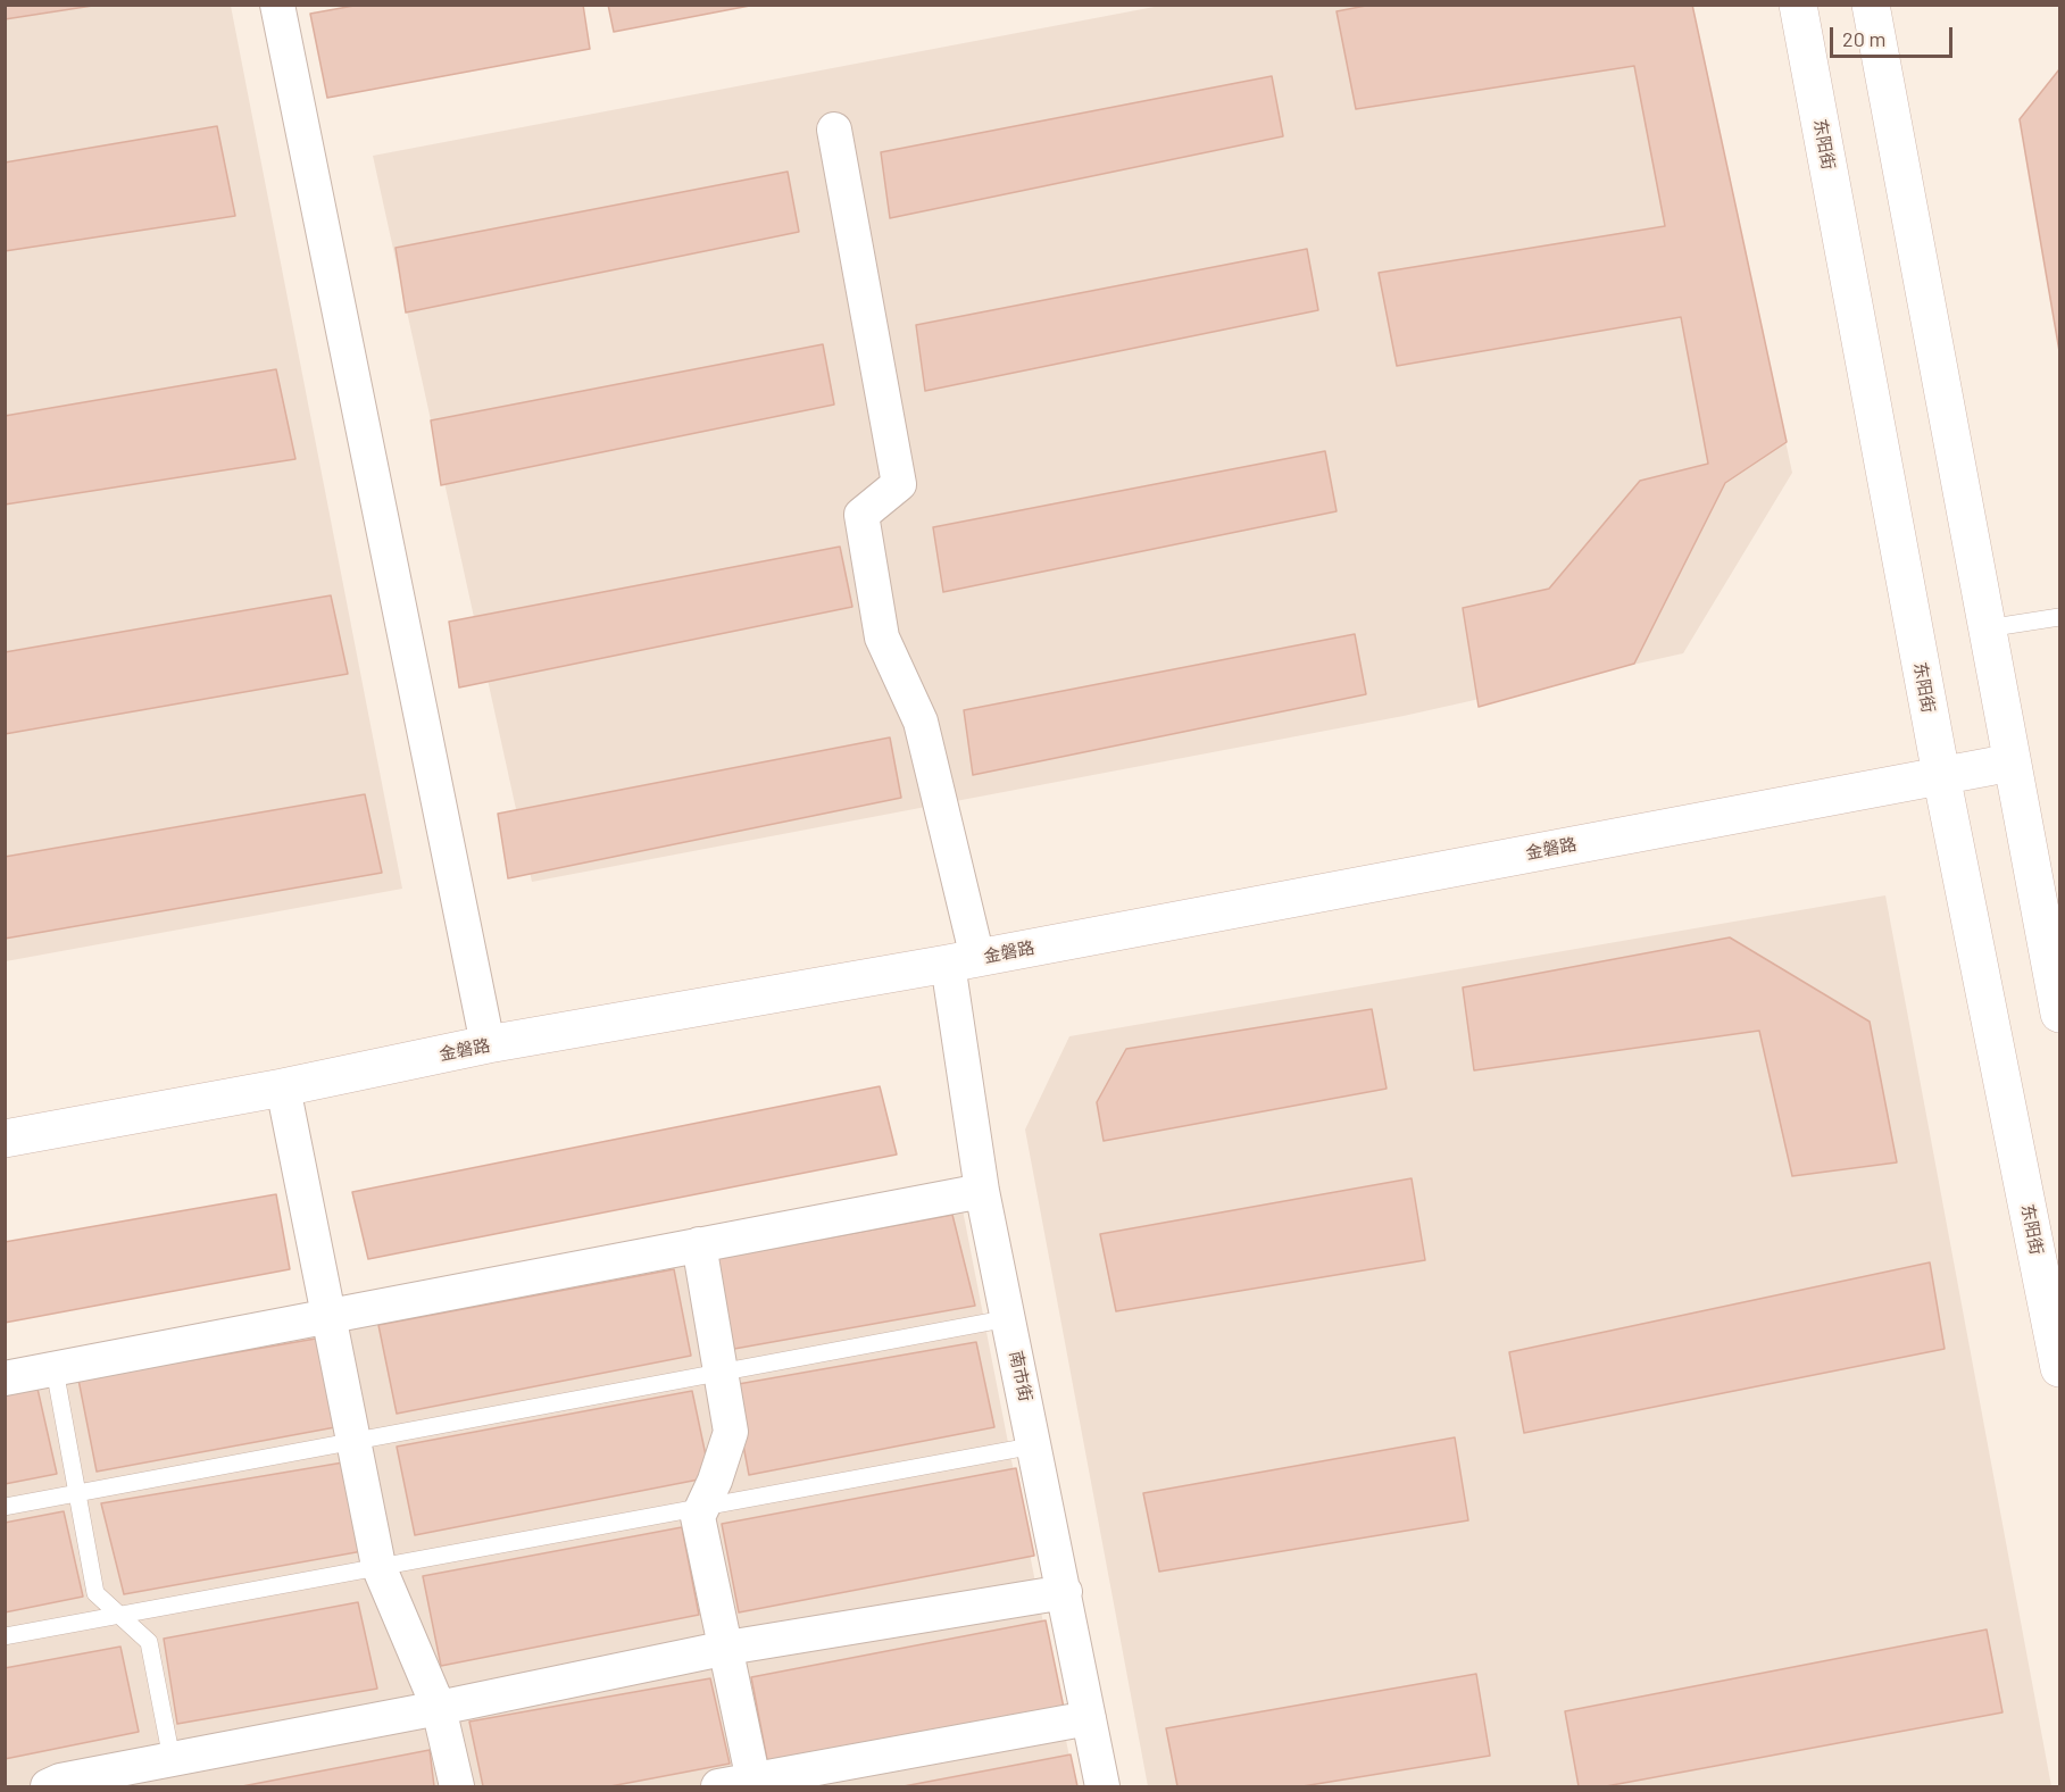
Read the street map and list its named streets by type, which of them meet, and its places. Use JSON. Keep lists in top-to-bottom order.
{
  "streets": {
    "main road": ["东阳街", "金磐路"],
    "street": ["南市街"]
  },
  "crossings": [
    ["东阳街", "金磐路"],
    ["金磐路", "南市街"]
  ],
  "scale_bar": "20 m"
}
